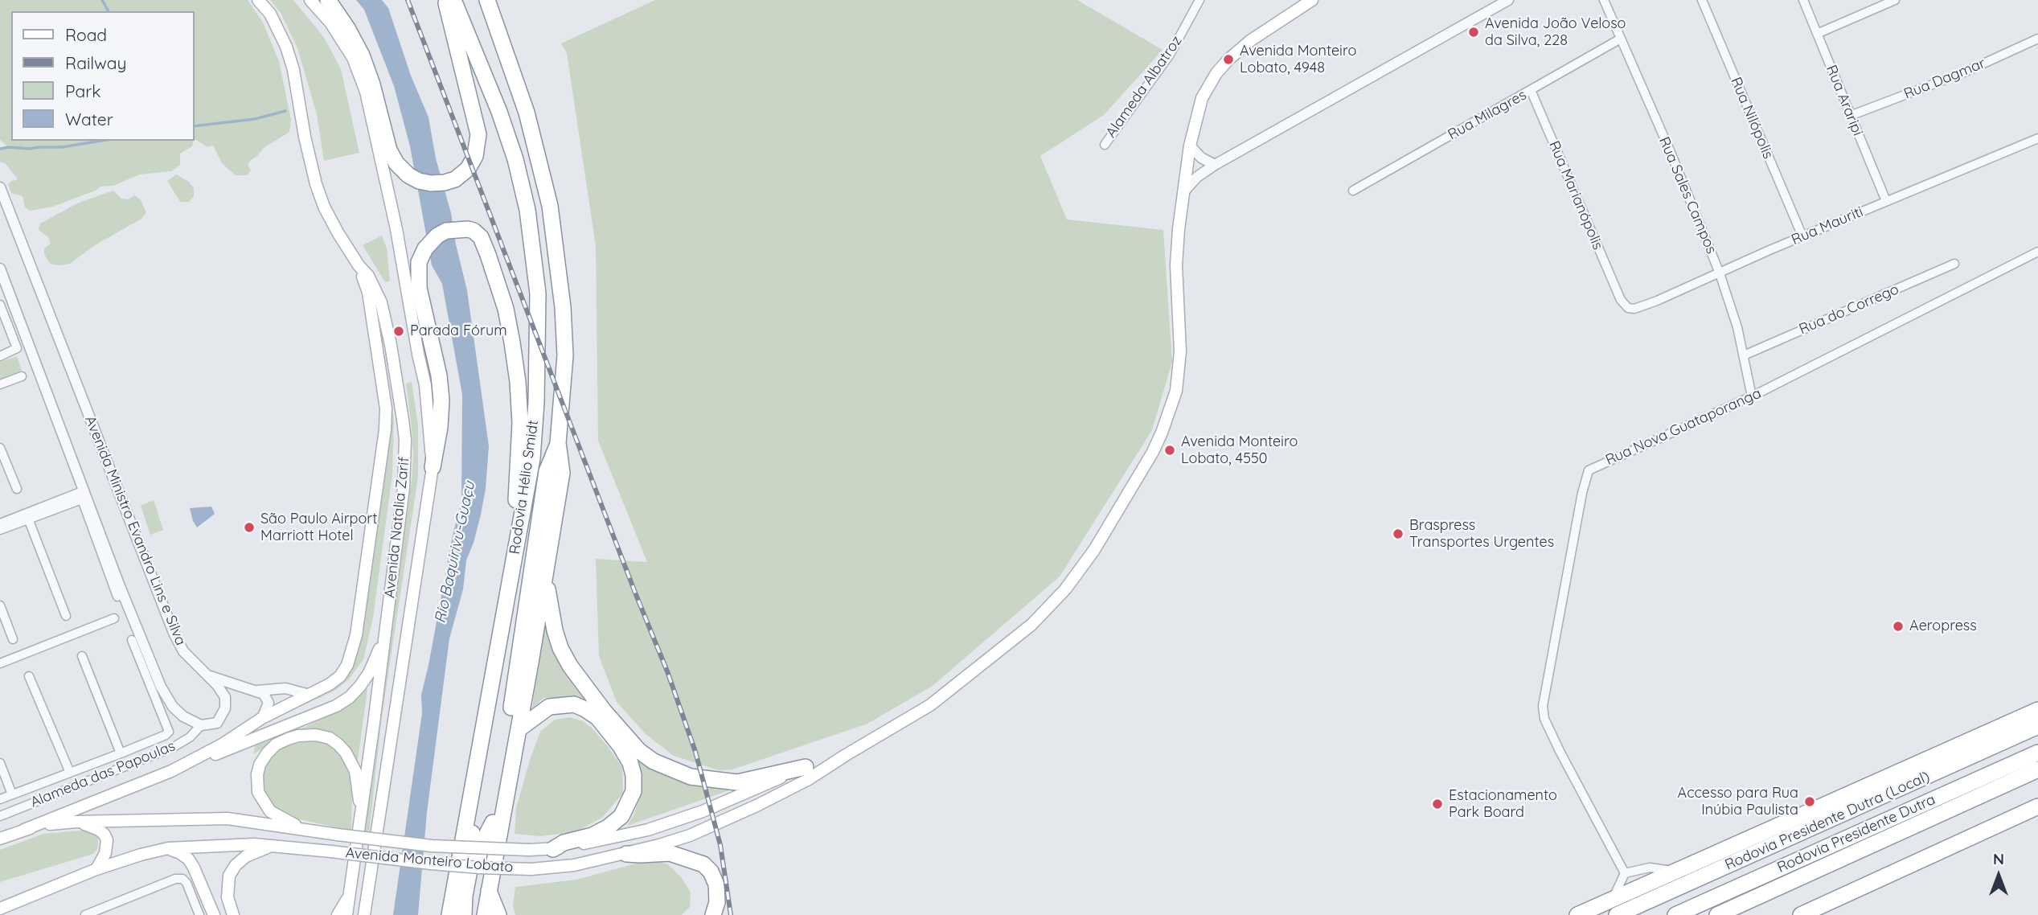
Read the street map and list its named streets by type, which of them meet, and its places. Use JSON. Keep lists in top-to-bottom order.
{
  "streets": {
    "highway": ["Rodovia Hélio Smidt", "Rodovia Presidente Dutra (Local)", "Rodovia Presidente Dutra"],
    "main road": ["Avenida Natalia Zarif", "Avenida Monteiro Lobato"],
    "street": [
      "Rua Dagmar",
      "Alameda Albatroz",
      "Rua Araripi",
      "Rua Milagres",
      "Rua Nilópolis",
      "Rua Marianópolis",
      "Rua Sales Campos",
      "Rua Mauriti",
      "Rua do Corrego",
      "Rua Nova Guataporanga",
      "Avenida Ministro Evandro Lins e Silva",
      "Alameda das Papoulas"
    ]
  },
  "crossings": [
    ["Rua Dagmar", "Rua Araripi"],
    ["Rua Araripi", "Rua Mauriti"],
    ["Rua Milagres", "Rua Marianópolis"],
    ["Rua Milagres", "Rua Sales Campos"],
    ["Rua Nilópolis", "Rua Mauriti"],
    ["Rua Marianópolis", "Rua Mauriti"],
    ["Rua Sales Campos", "Rua Mauriti"],
    ["Rua Sales Campos", "Rua do Corrego"],
    ["Rua Sales Campos", "Rua Nova Guataporanga"]
  ],
  "water": ["Rio Baquirivu-Guaçu"],
  "places": [
    "Avenida João Veloso da Silva, 228",
    "Avenida Monteiro Lobato, 4948",
    "Parada Fórum",
    "Avenida Monteiro Lobato, 4550",
    "São Paulo Airport Marriott Hotel",
    "Braspress Transportes Urgentes",
    "Aeropress",
    "Accesso para Rua Inúbia Paulista",
    "Estacionamento Park Board"
  ],
  "legend": [
    "Road",
    "Railway",
    "Park",
    "Water"
  ],
  "north": "top"
}
